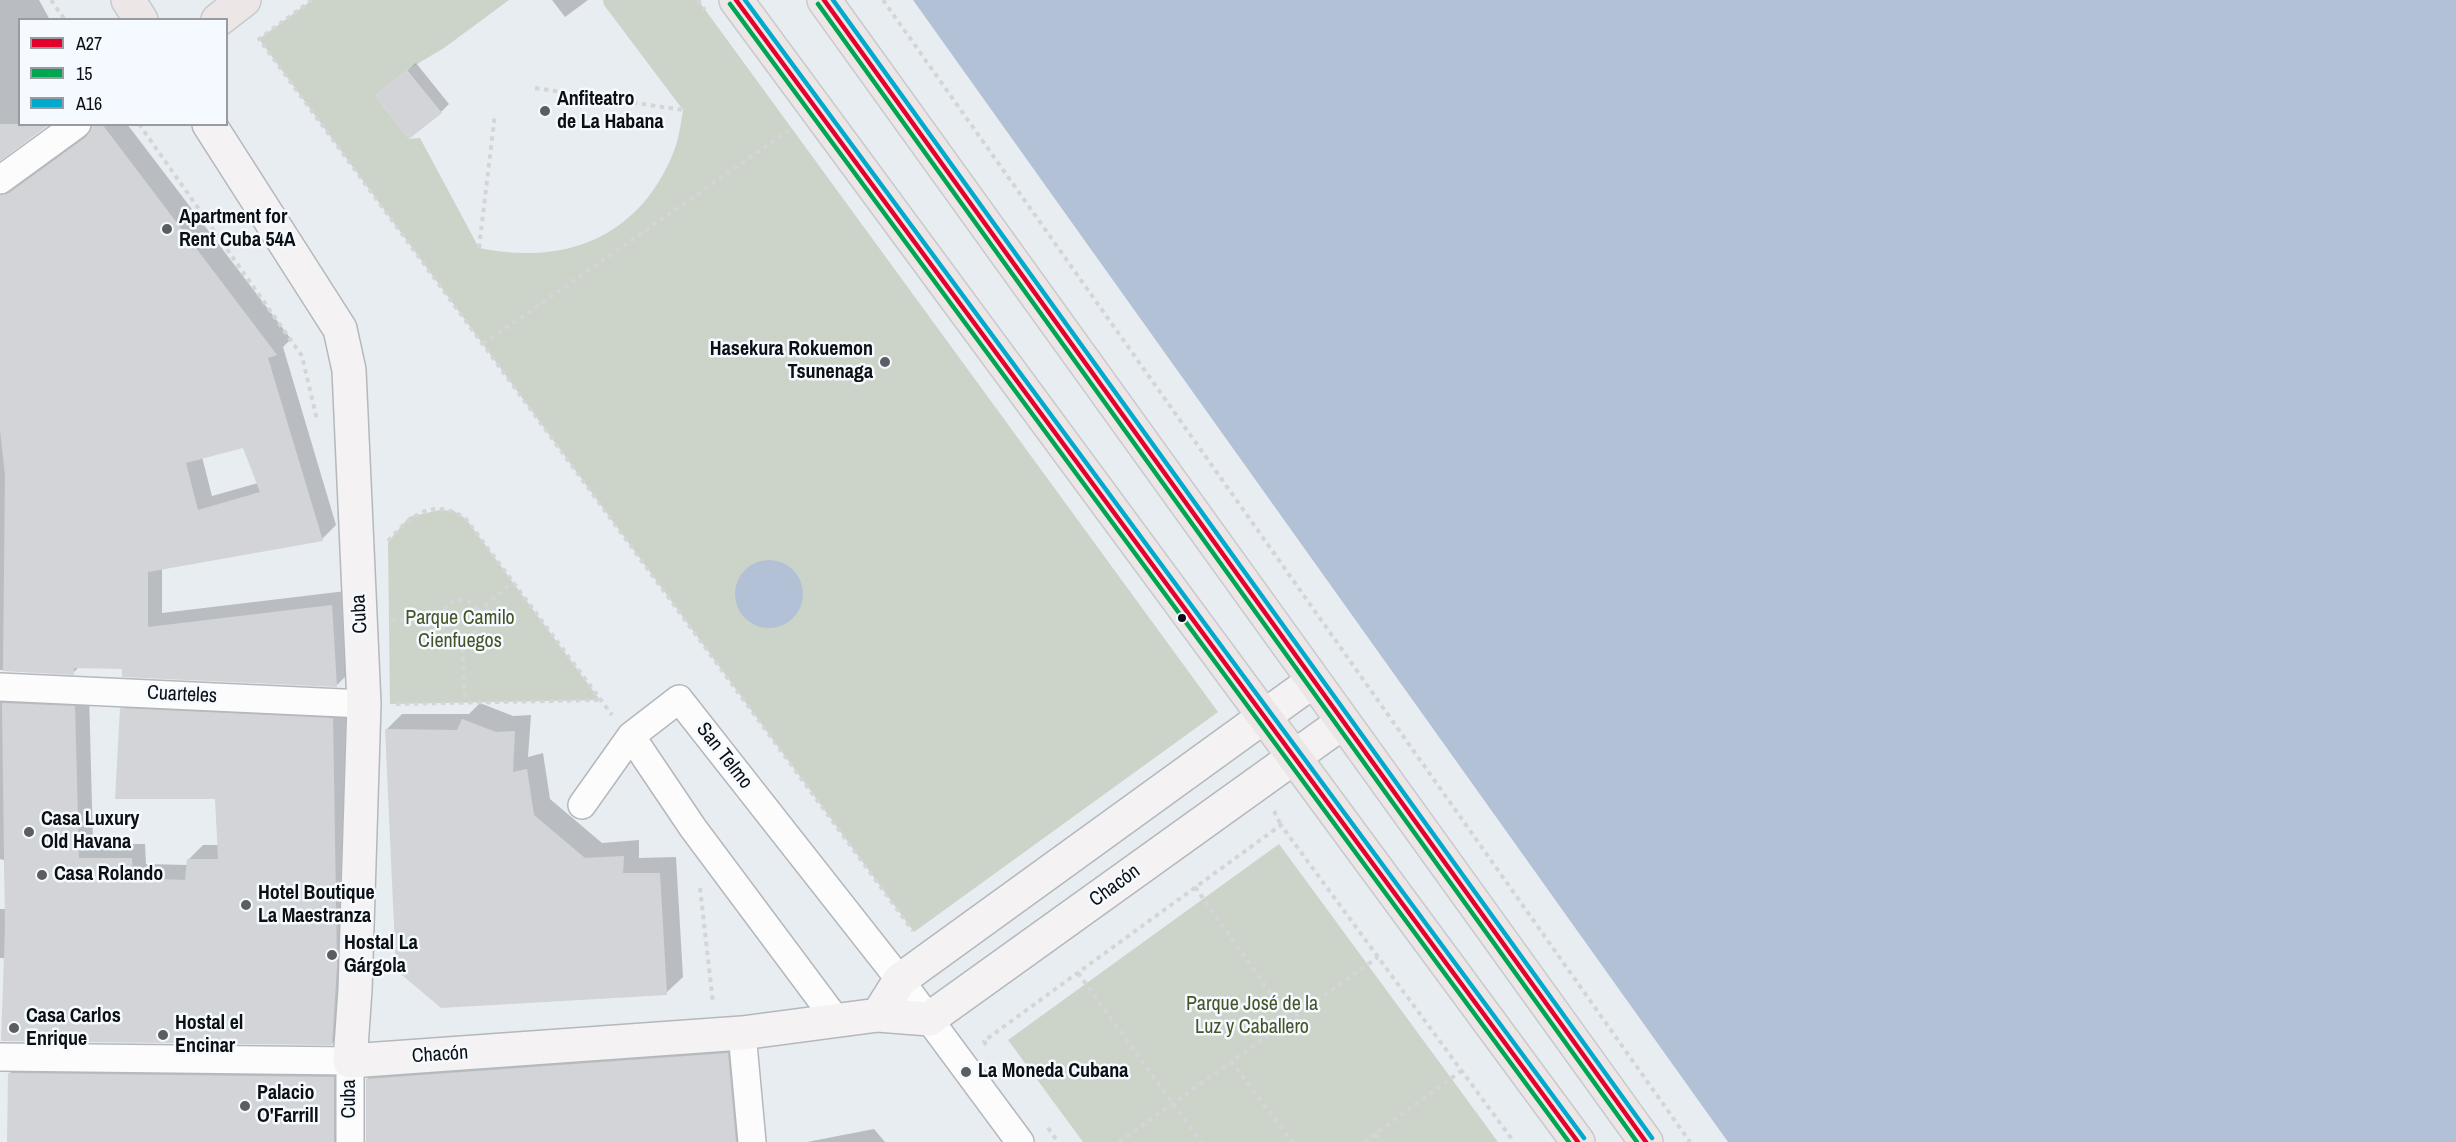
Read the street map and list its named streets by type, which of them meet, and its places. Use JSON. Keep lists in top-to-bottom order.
{
  "streets": {
    "street": [
      "Cuba",
      "Cuarteles",
      "San Telmo",
      "Chacón"
    ]
  },
  "crossings": [
    ["Cuba", "Cuarteles"],
    ["Cuba", "Chacón"],
    ["San Telmo", "Chacón"]
  ],
  "parks": ["Parque Camilo Cienfuegos", "Parque José de la Luz y Caballero"],
  "places": [
    "Anfiteatro de La Habana",
    "Apartment for Rent Cuba 54A",
    "Hasekura Rokuemon Tsunenaga",
    "Casa Luxury Old Havana",
    "Casa Rolando",
    "Hotel Boutique La Maestranza",
    "Hostal La Gárgola",
    "Casa Carlos Enrique",
    "Hostal el Encinar",
    "La Moneda Cubana",
    "Palacio O'Farrill"
  ],
  "lines": ["transit line A27", "transit line A16", "transit line 15"],
  "legend": ["A27", "15", "A16"]
}
